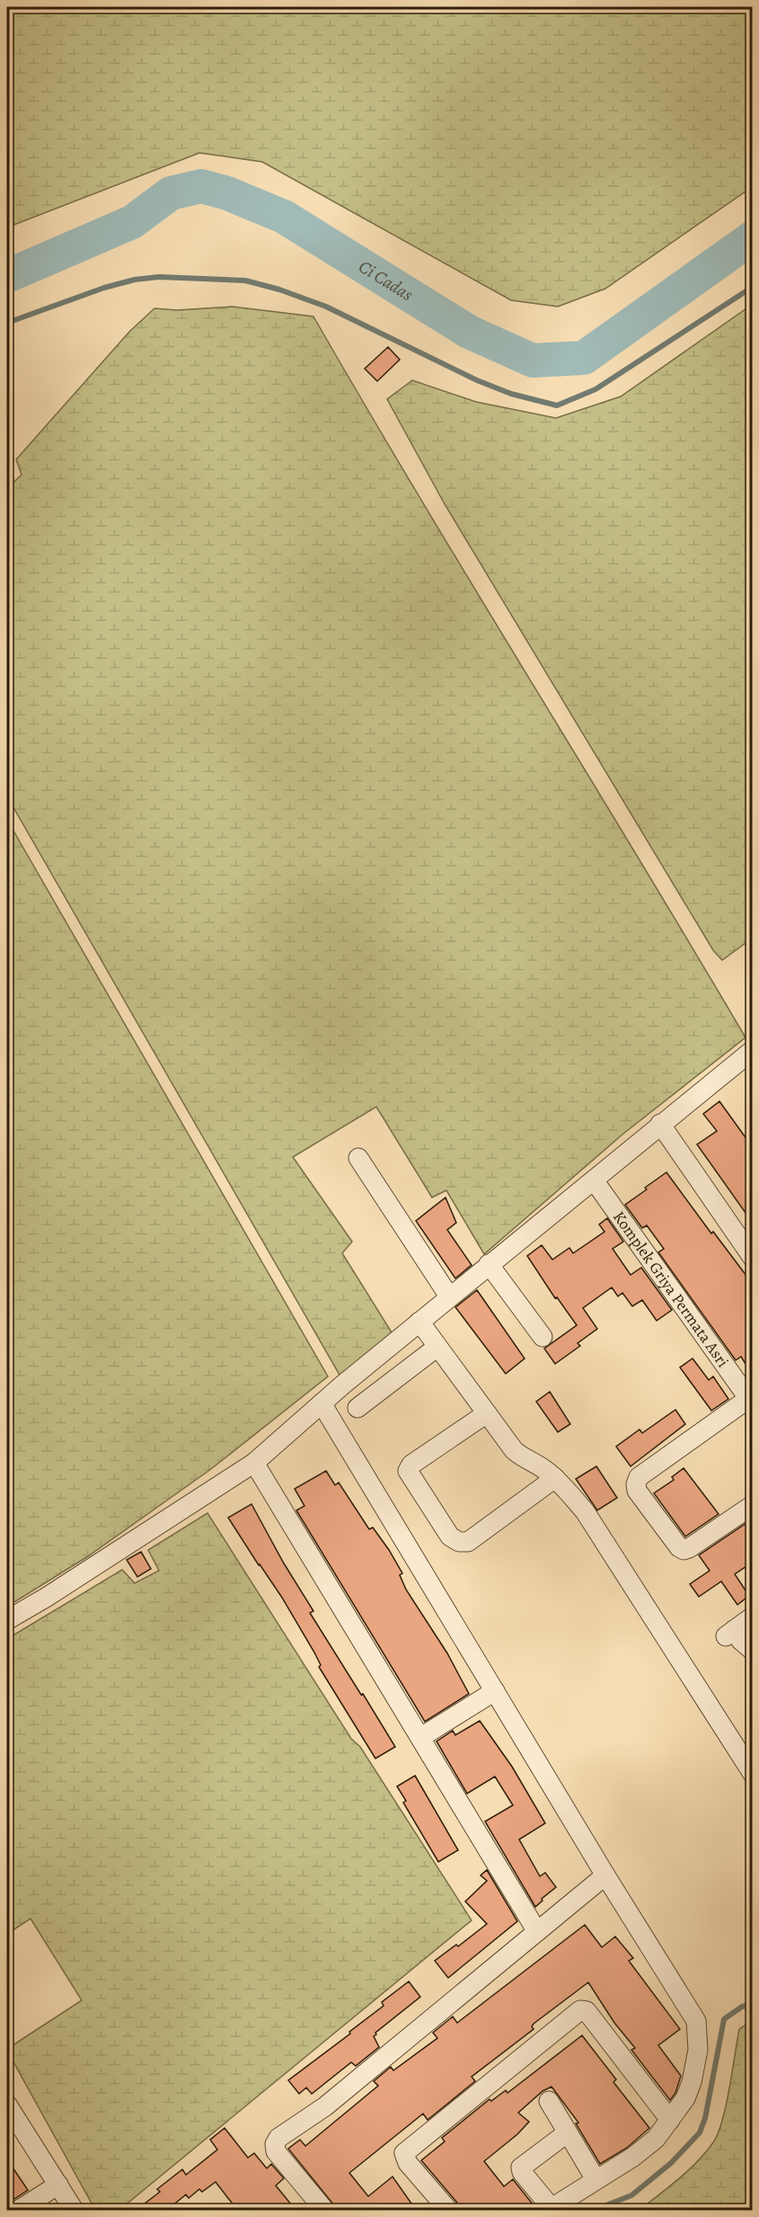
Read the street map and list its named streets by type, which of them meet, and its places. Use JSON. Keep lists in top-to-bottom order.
{
  "streets": {
    "street": ["Komplek Griya Permata Asri"]
  },
  "water": ["Ci Cadas"]
}
